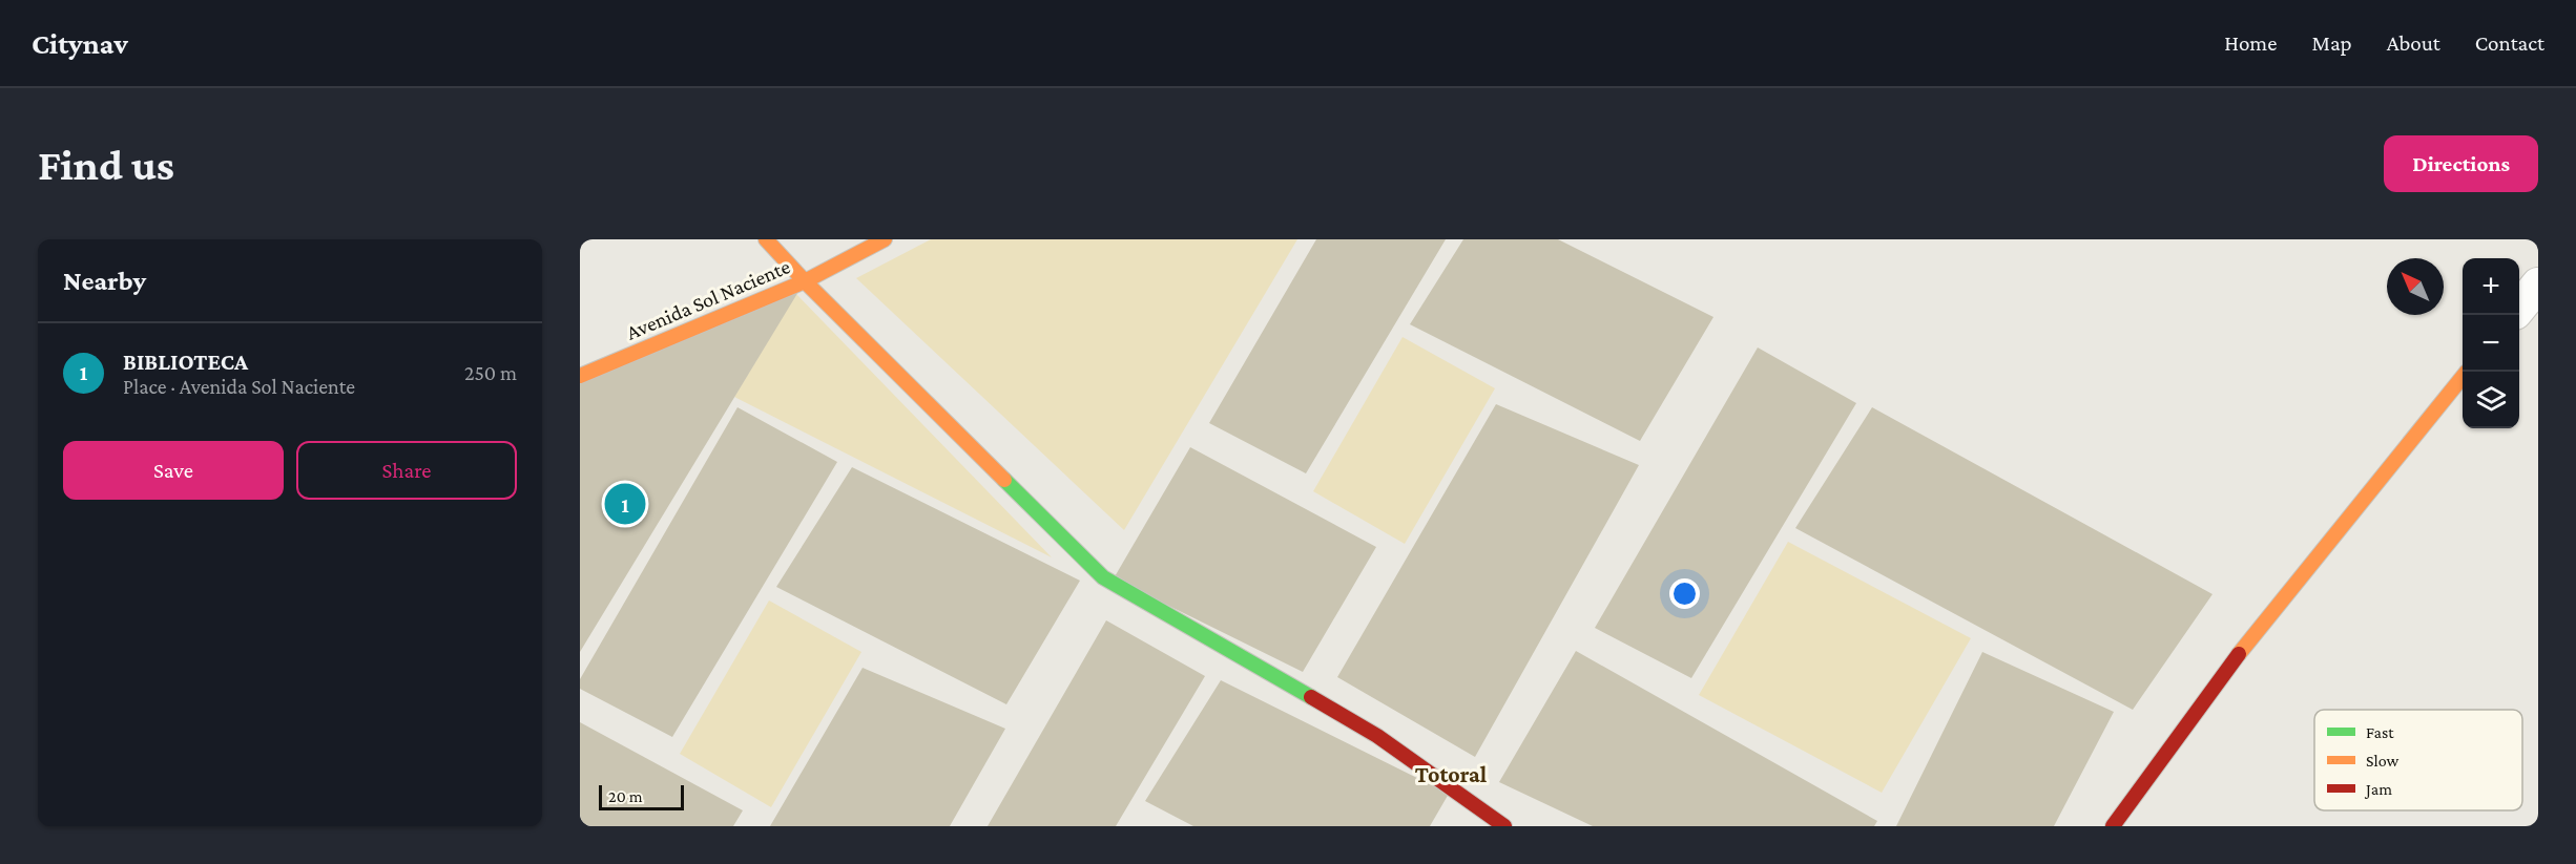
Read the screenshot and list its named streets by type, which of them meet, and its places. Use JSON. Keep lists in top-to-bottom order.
{
  "streets": {
    "street": ["Avenida Sol Naciente"]
  },
  "districts": ["Totoral"],
  "legend": ["Fast", "Slow", "Jam"],
  "scale_bar": "20 m",
  "north": "top left",
  "page": {
    "header": "Citynav",
    "nav": [
      "Home",
      "Map",
      "About",
      "Contact"
    ],
    "buttons": [
      "Directions",
      ["Save", "Share"]
    ],
    "title": "Find us",
    "heading": "Nearby",
    "map_buttons": ["+", "−"],
    "list": [
      {
        "mark": "1",
        "name": "BIBLIOTECA",
        "note": "Place · Avenida Sol Naciente",
        "value": "250 m"
      }
    ],
    "pins": "1",
    "scale": "20 m"
  }
}
